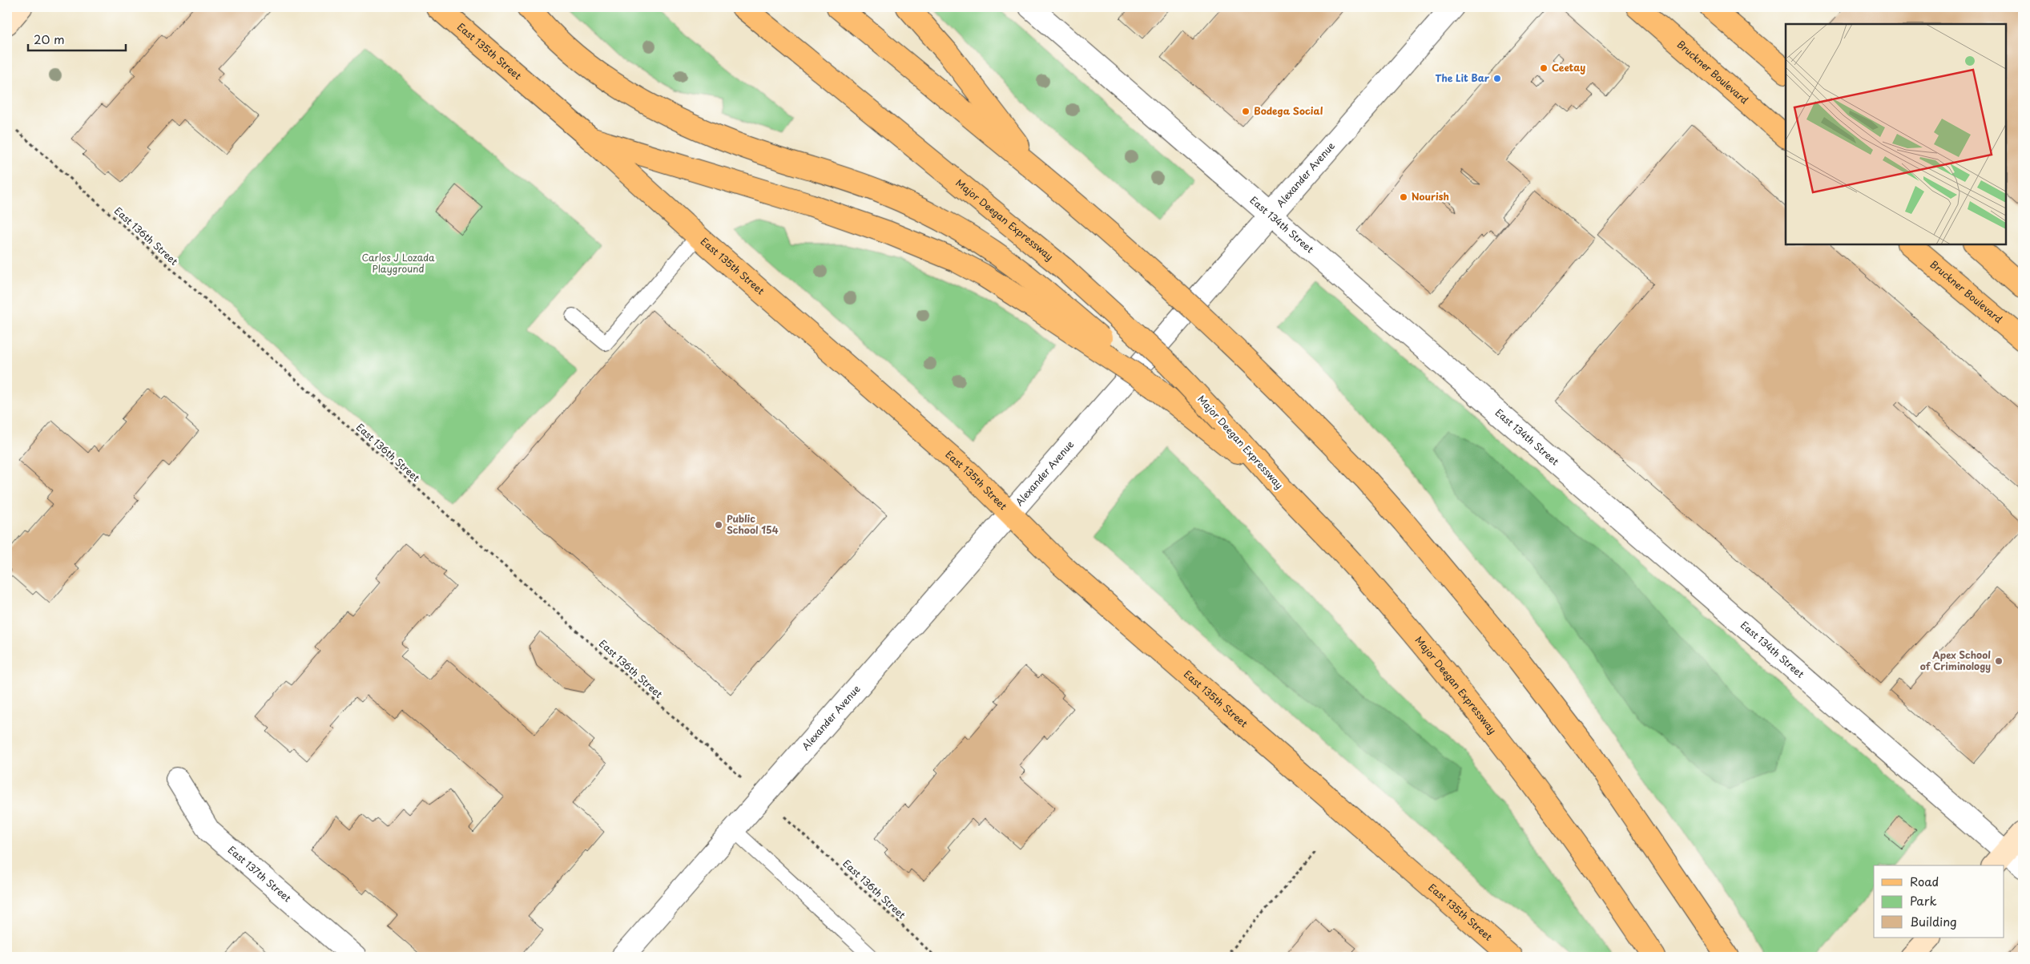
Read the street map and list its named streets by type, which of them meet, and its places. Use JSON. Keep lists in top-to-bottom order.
{
  "streets": {
    "main road": ["East 135th Street", "Bruckner Boulevard", "Major Deegan Expressway"],
    "street": ["Alexander Avenue", "East 134th Street", "East 137th Street"],
    "path": ["East 136th Street"]
  },
  "crossings": [
    ["East 135th Street", "Alexander Avenue"],
    ["Alexander Avenue", "East 134th Street"]
  ],
  "parks": ["Carlos J Lozada Playground"],
  "places": [
    "Ceetay",
    "The Lit Bar",
    "Bodega Social",
    "Nourish",
    "Public School 154",
    "Apex School of Criminology"
  ],
  "legend": ["Road", "Park", "Building"],
  "scale_bar": "20 m"
}
